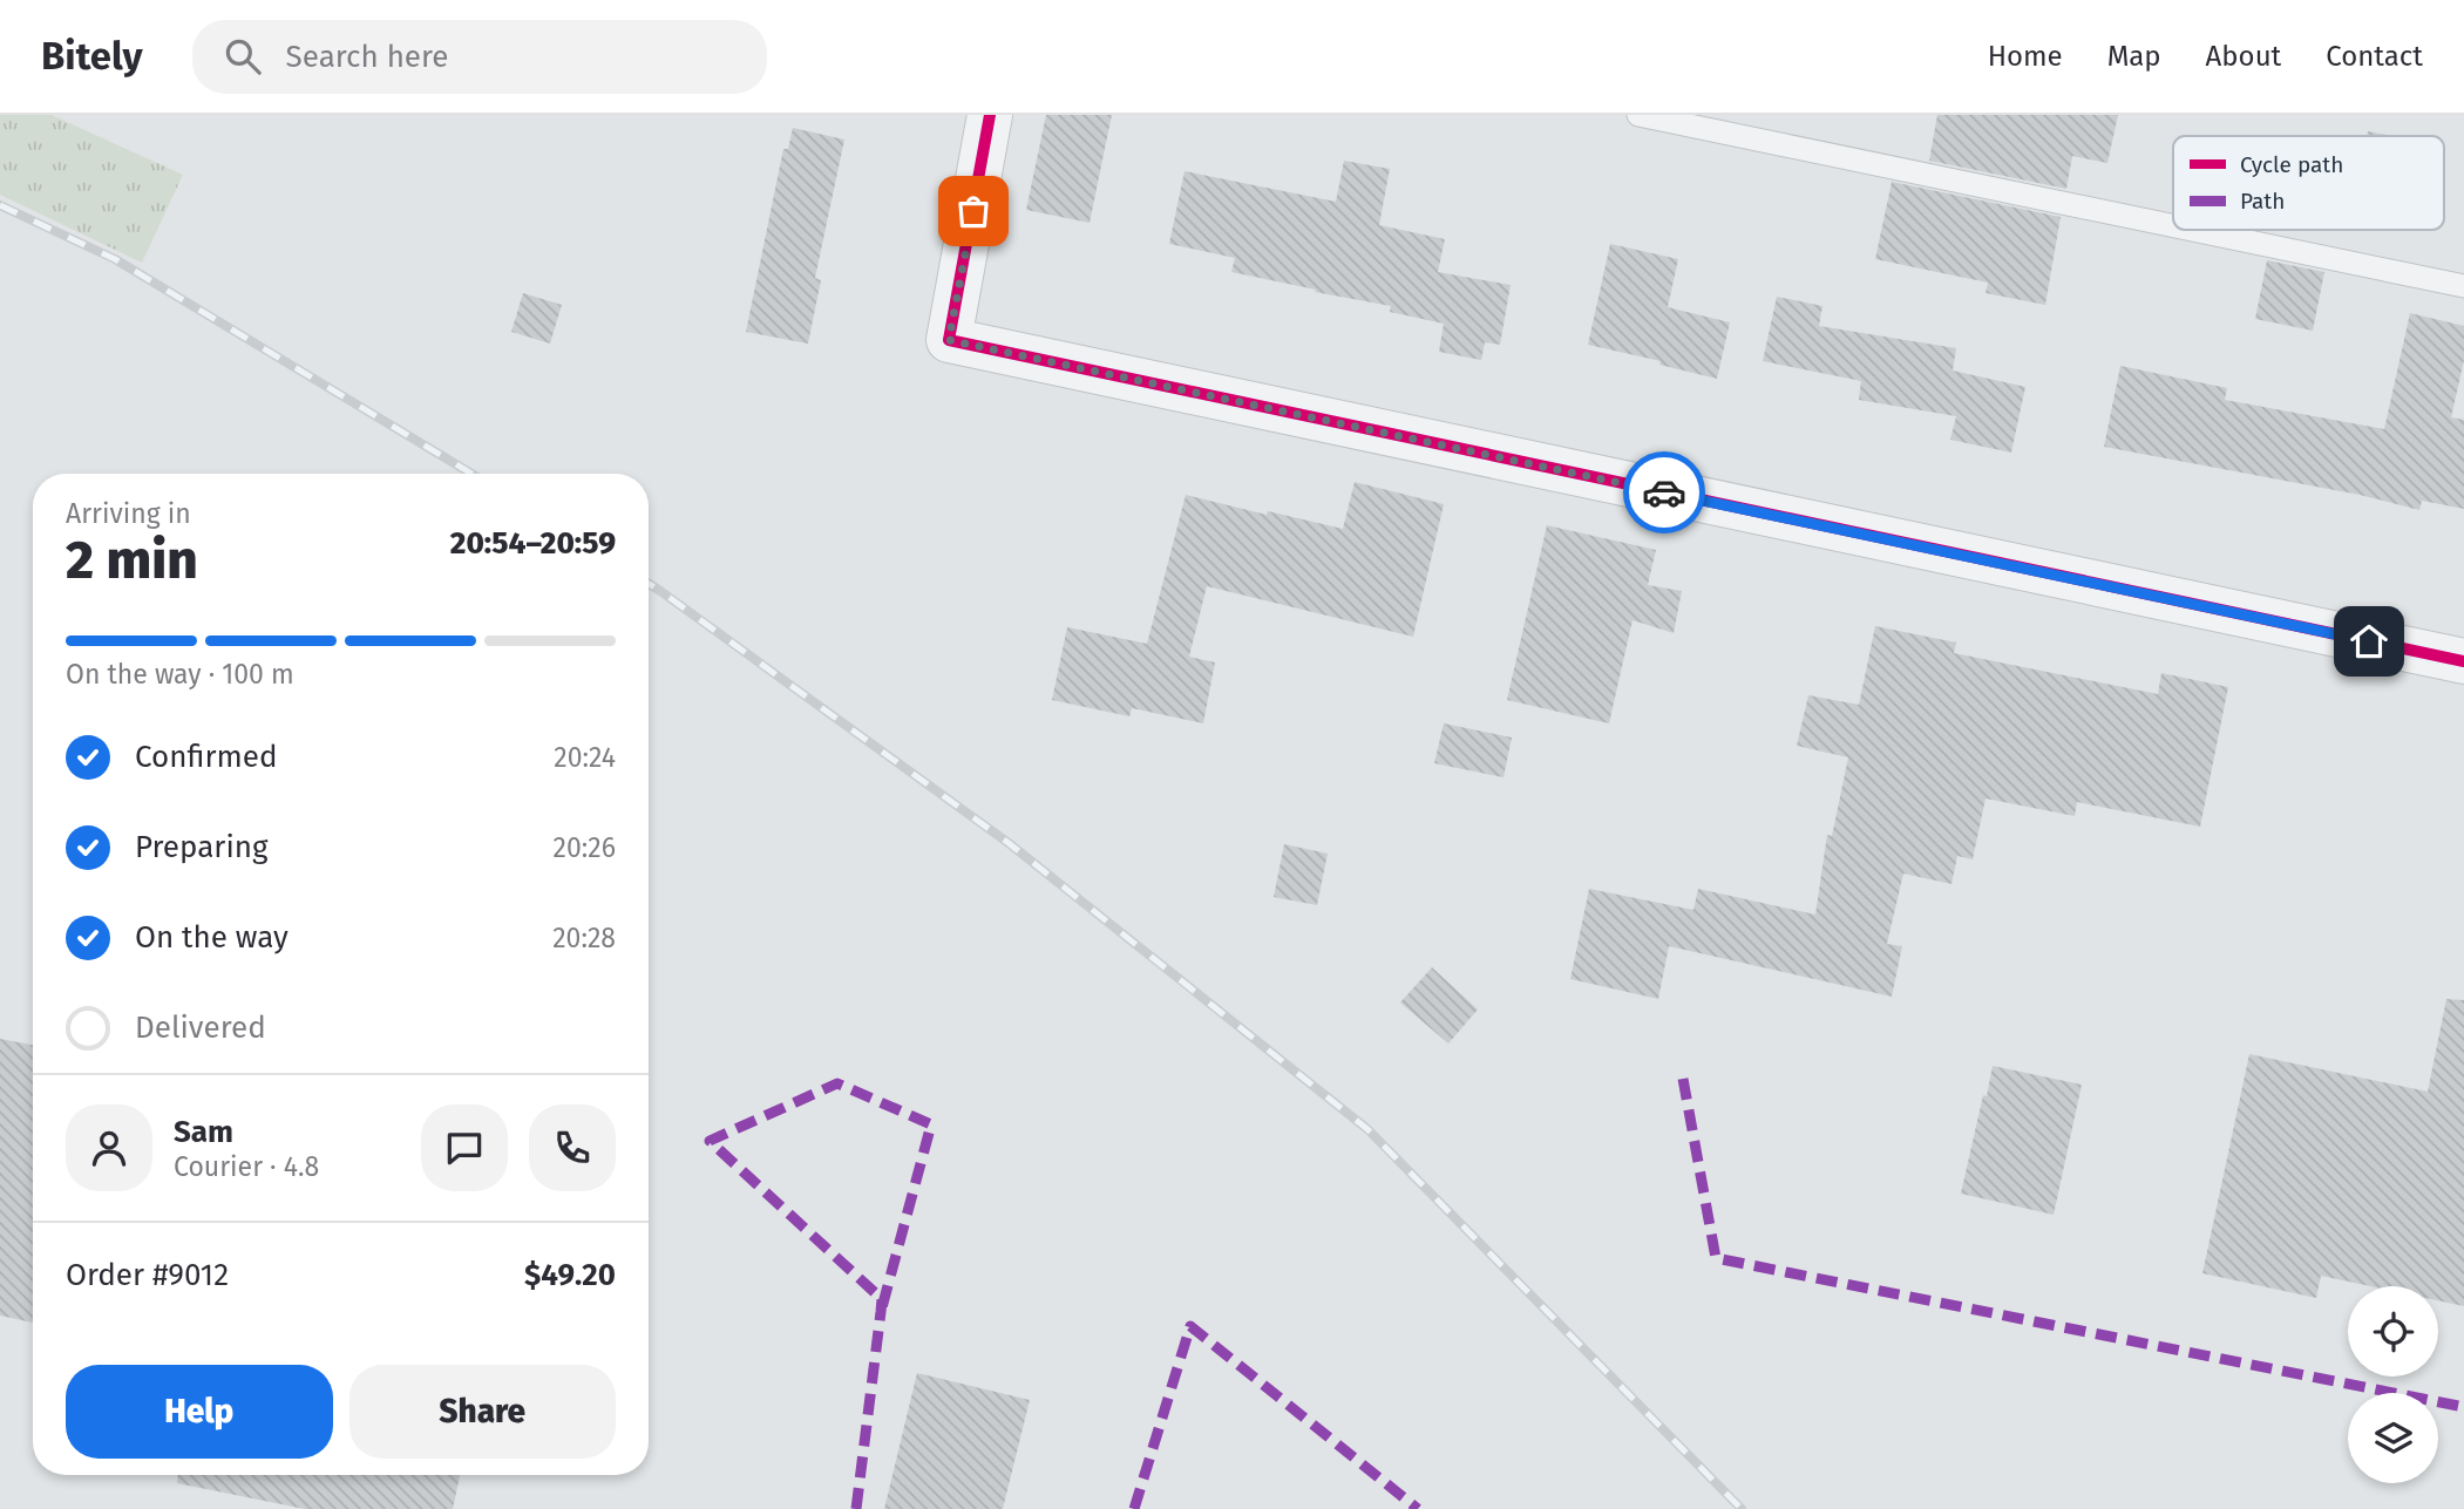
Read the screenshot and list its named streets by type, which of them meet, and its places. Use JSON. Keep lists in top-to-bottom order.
{
  "legend": ["Cycle path", "Path"],
  "page": {
    "header": "Bitely",
    "search": "Search here",
    "nav": [
      "Home",
      "Map",
      "About",
      "Contact"
    ],
    "heading": ["2 min", "Arriving in", "20:54–20:59"],
    "panel": [
      "Sam",
      "Courier · 4.8",
      "Order #9012",
      "$49.20"
    ],
    "bar": "On the way · 100 m",
    "list": [
      ["Confirmed", "20:24"],
      ["Preparing", "20:26"],
      ["On the way", "20:28"],
      "Delivered"
    ],
    "buttons": ["Help", "Share"]
  }
}
